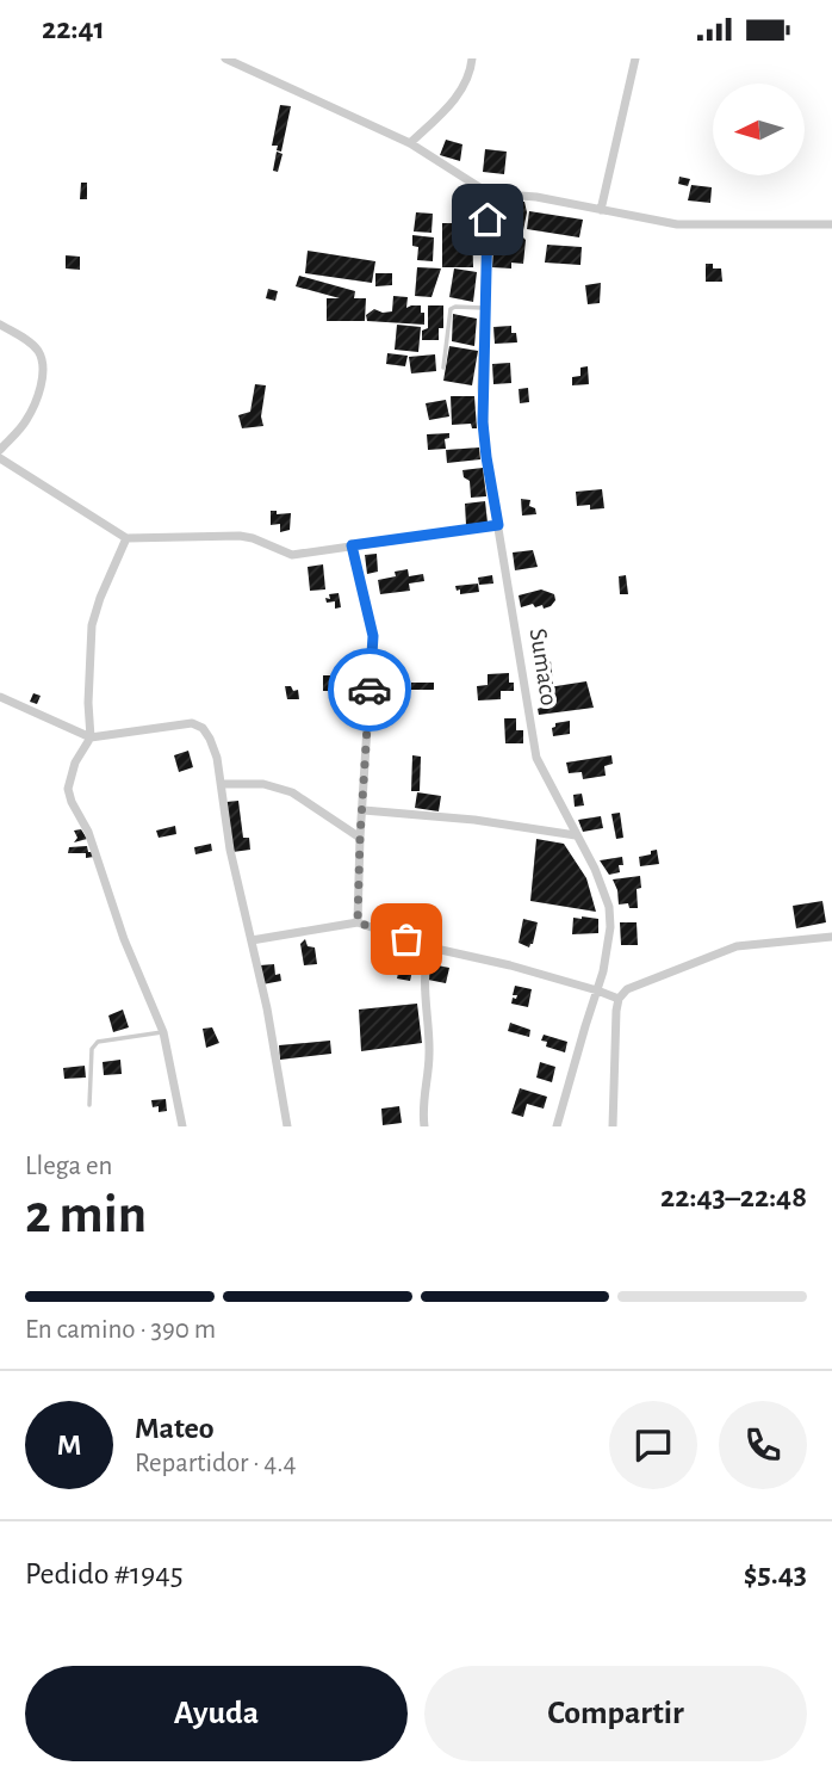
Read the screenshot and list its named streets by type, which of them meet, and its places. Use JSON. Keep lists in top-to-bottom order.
{
  "streets": {
    "street": ["Sumaco"]
  },
  "north": "left",
  "page": {
    "status": "22:41",
    "heading": ["2 min", "Llega en", "22:43–22:48"],
    "panel": [
      "Mateo",
      "Repartidor · 4.4",
      "Pedido #1945",
      "$5.43"
    ],
    "bar": "En camino · 390 m",
    "round": "M",
    "buttons": ["Ayuda", "Compartir"]
  }
}
